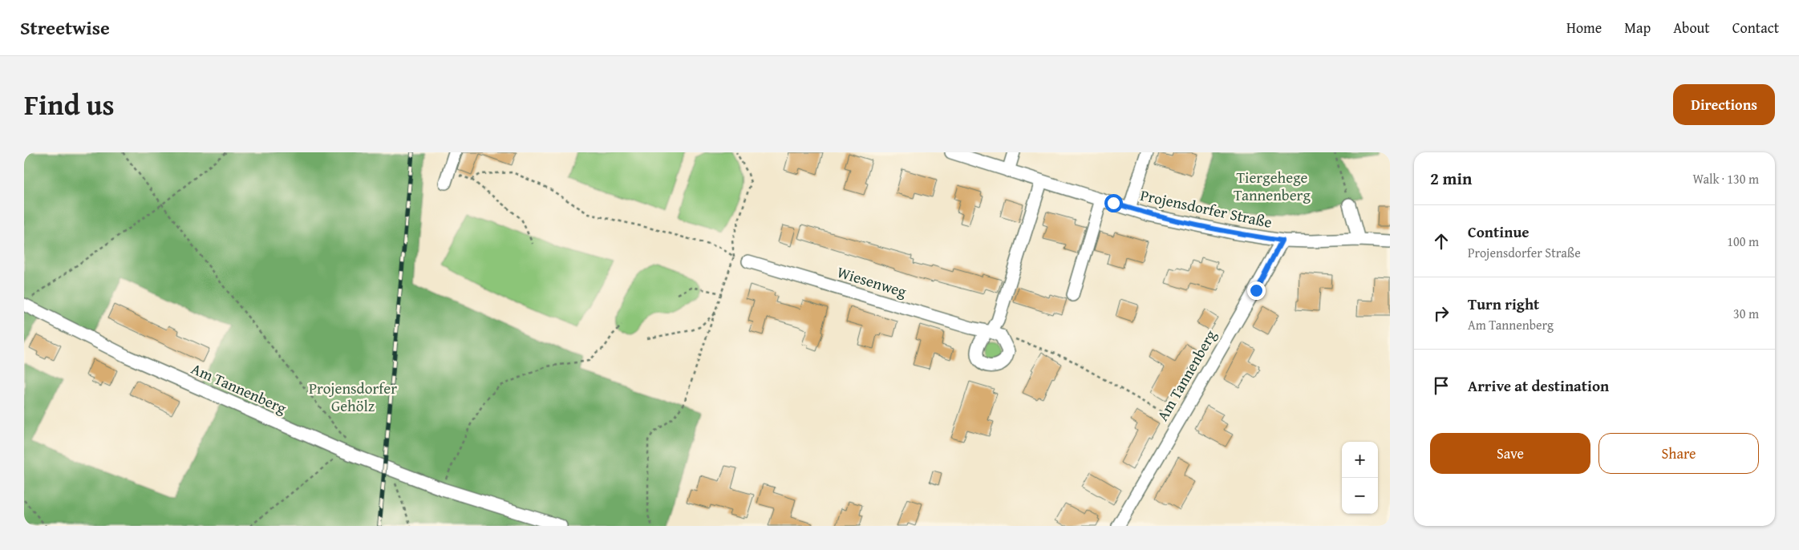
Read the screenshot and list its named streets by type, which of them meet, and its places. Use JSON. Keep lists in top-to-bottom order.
{
  "streets": {
    "street": ["Projensdorfer Straße", "Wiesenweg", "Am Tannenberg"]
  },
  "crossings": [
    ["Projensdorfer Straße", "Am Tannenberg"]
  ],
  "parks": ["Tiergehege Tannenberg", "Projensdorfer Gehölz"],
  "page": {
    "header": "Streetwise",
    "nav": [
      "Home",
      "Map",
      "About",
      "Contact"
    ],
    "title": "Find us",
    "buttons": [
      "Directions",
      ["Save", "Share"]
    ],
    "heading": ["2 min", "Walk · 130 m"],
    "list": [
      ["Continue", "Projensdorfer Straße", "100 m"],
      ["Turn right", "Am Tannenberg", "30 m"],
      "Arrive at destination"
    ],
    "map_buttons": ["+", "−"]
  }
}
